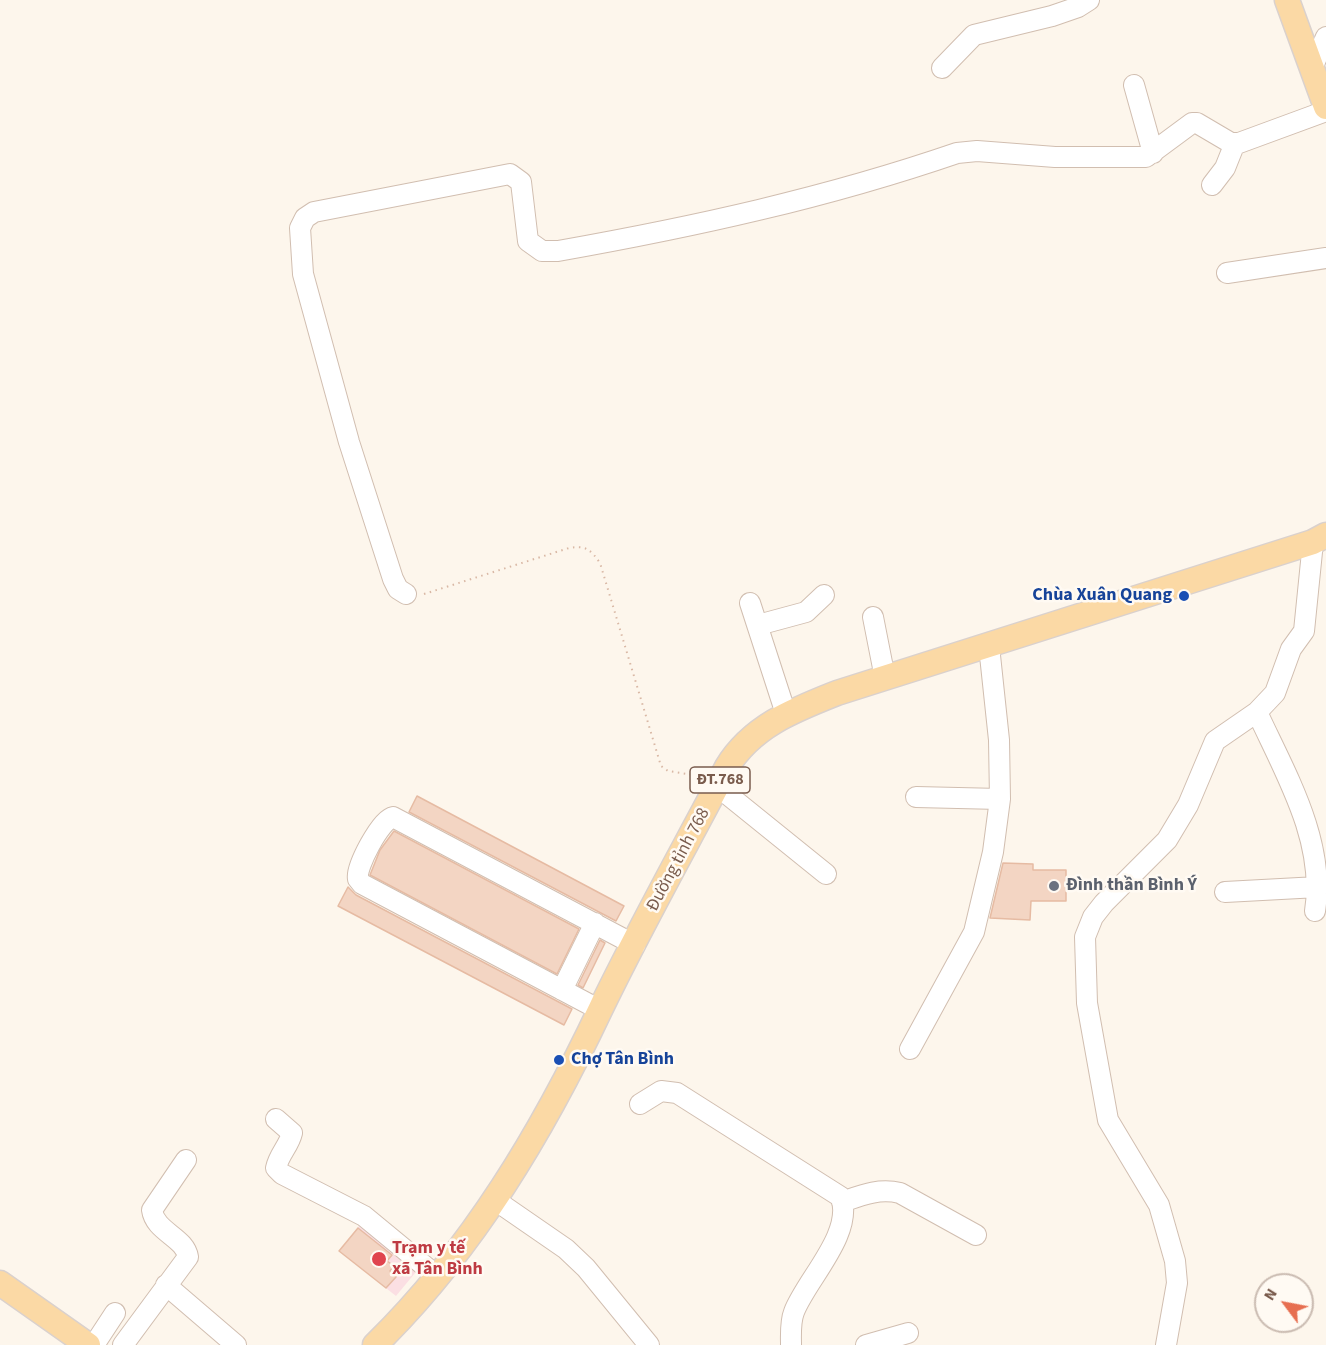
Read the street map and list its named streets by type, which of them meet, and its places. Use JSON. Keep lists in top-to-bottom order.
{
  "streets": {
    "main road": ["ĐT.768", "Đường tỉnh 768"]
  },
  "places": [
    "Chùa Xuân Quang",
    "Đình thần Bình Ý",
    "Chợ Tân Bình",
    "Trạm y tế xã Tân Bình"
  ],
  "north": "top left"
}
